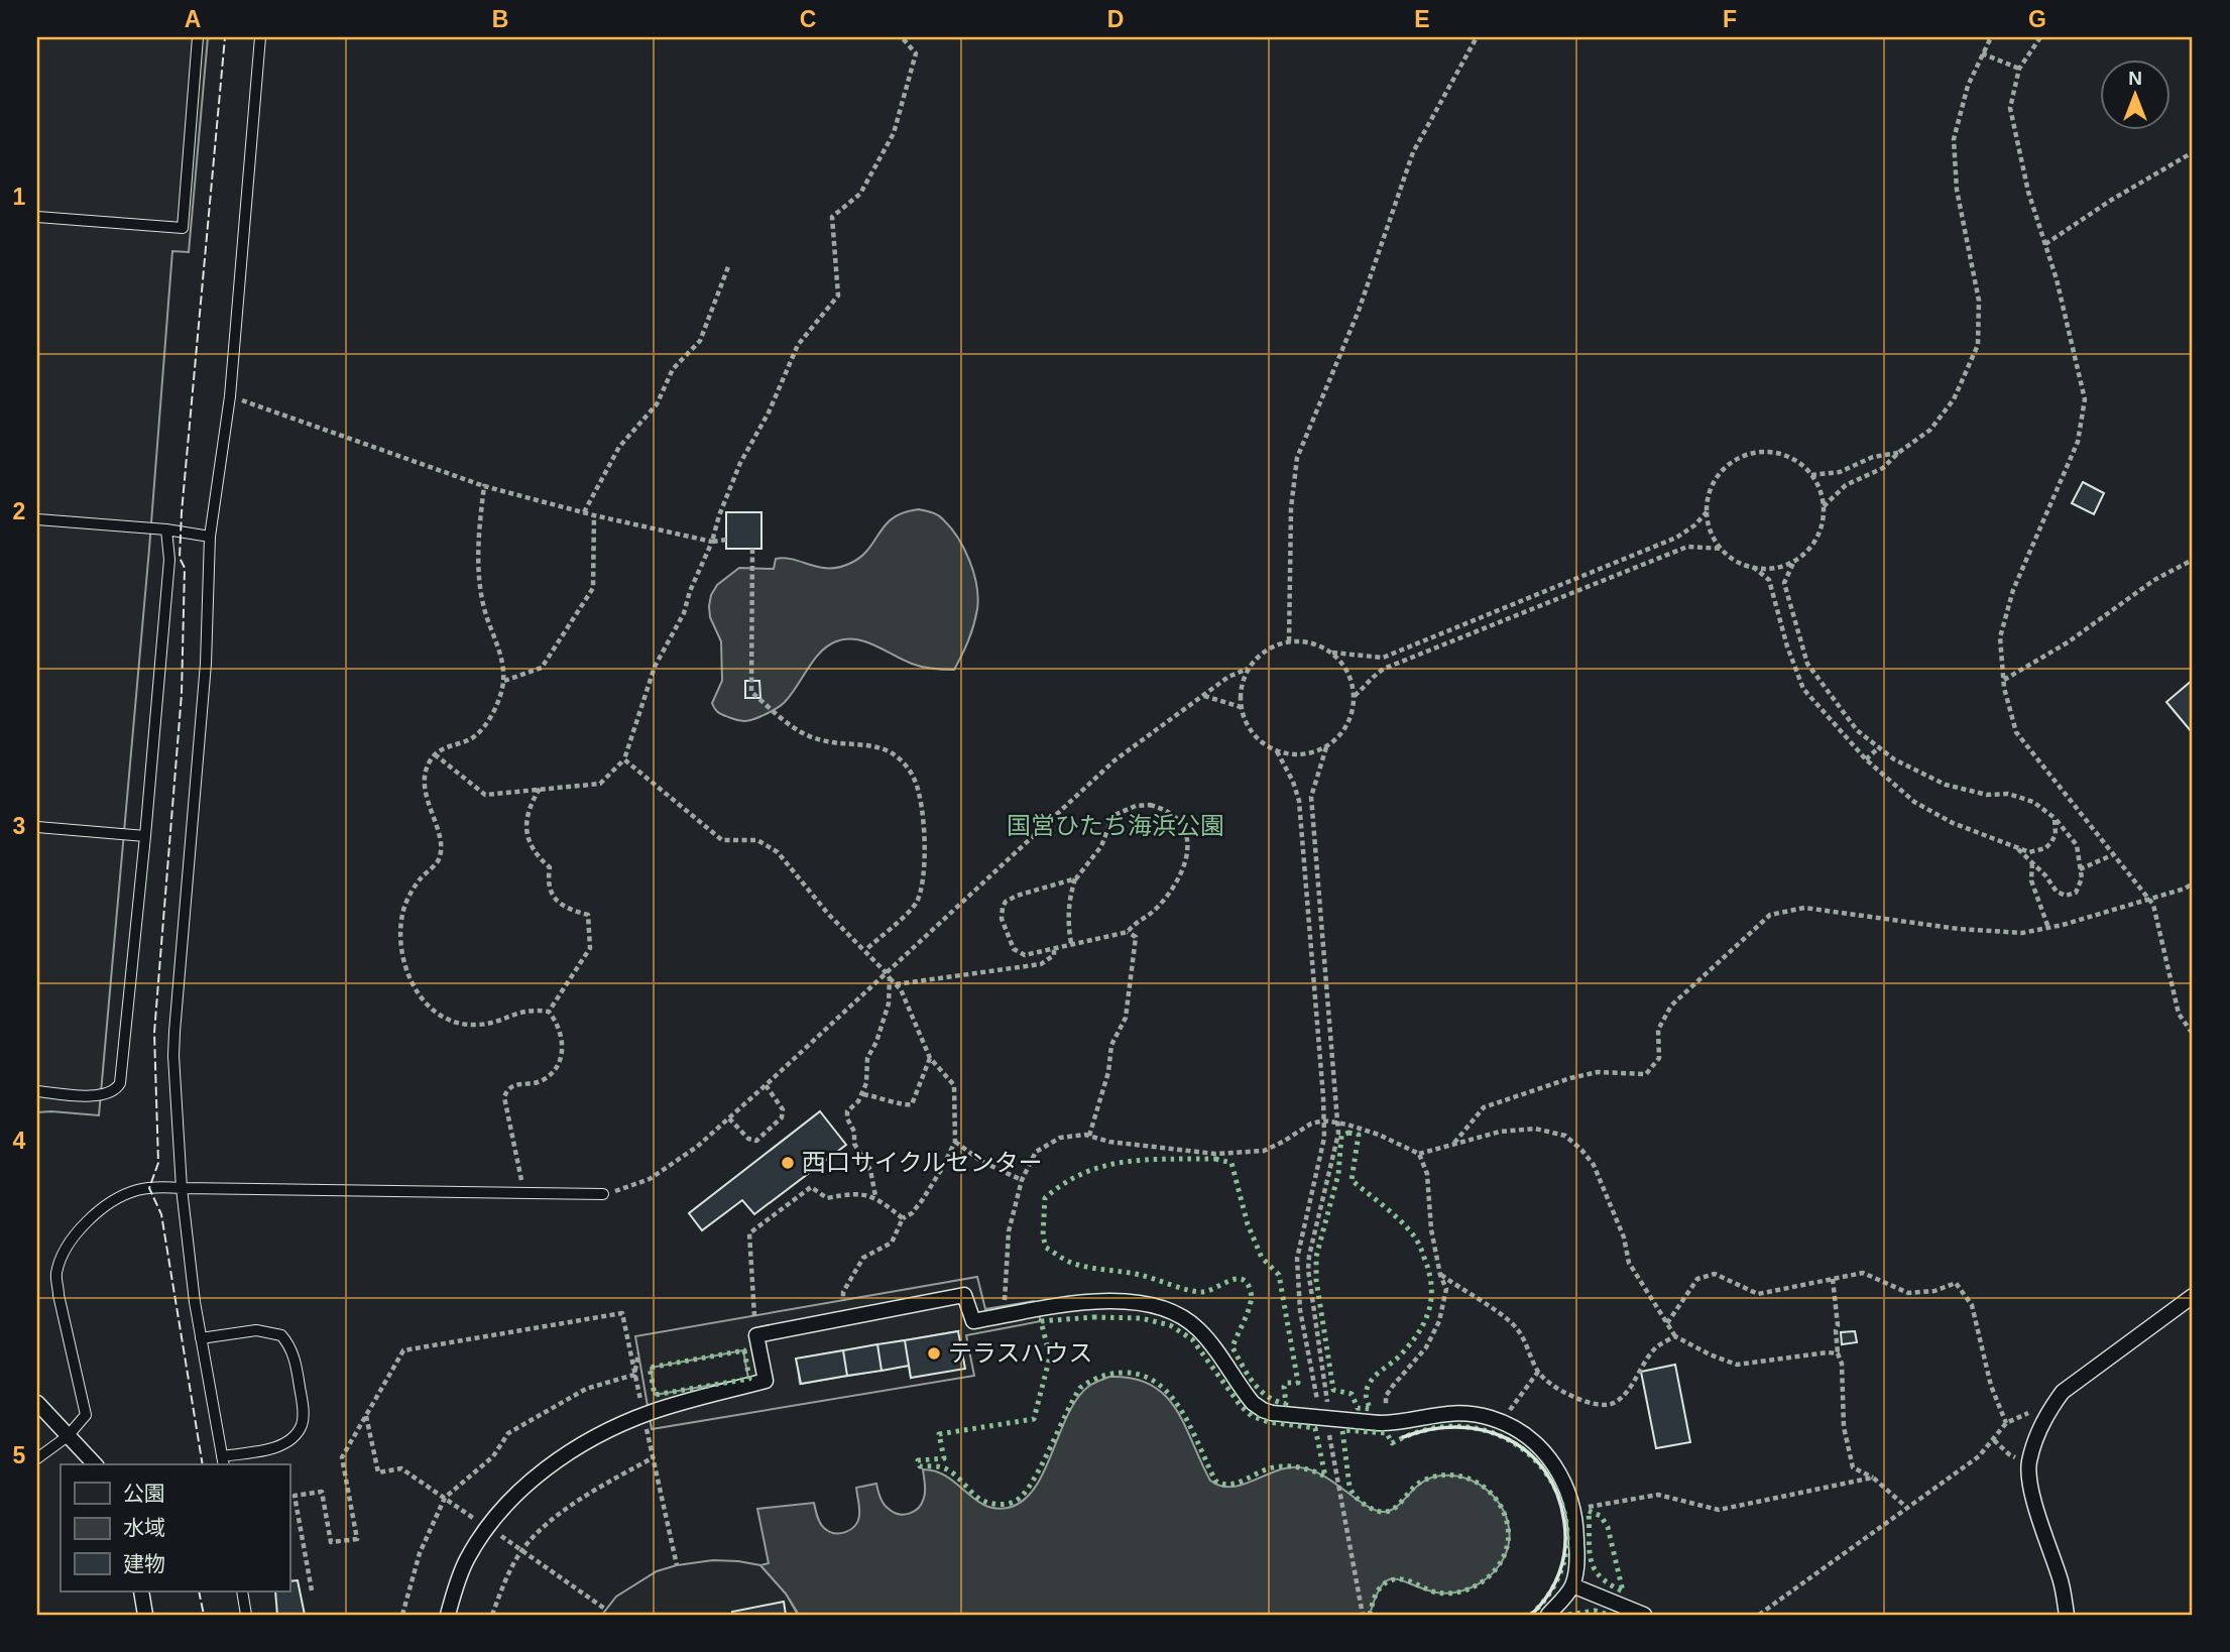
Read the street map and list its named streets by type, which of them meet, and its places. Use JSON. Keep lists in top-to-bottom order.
{
  "parks": ["国営ひたち海浜公園"],
  "places": ["西口サイクルセンター", "テラスハウス"],
  "legend": ["公園", "水域", "建物"],
  "north": "top",
  "grid": {
    "columns": [
      "A",
      "B",
      "C",
      "D",
      "E",
      "F",
      "G"
    ],
    "rows": [
      "1",
      "2",
      "3",
      "4",
      "5"
    ]
  }
}
